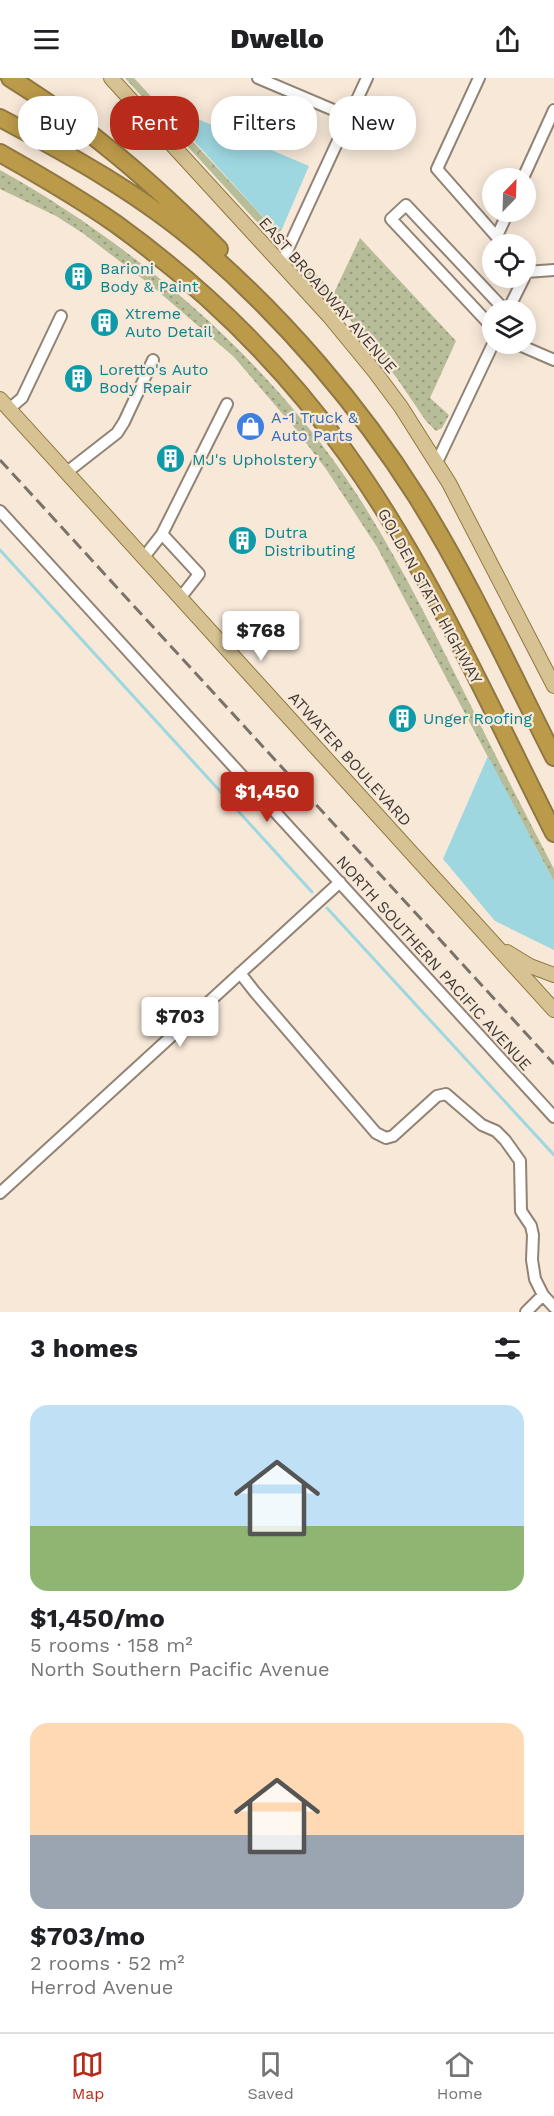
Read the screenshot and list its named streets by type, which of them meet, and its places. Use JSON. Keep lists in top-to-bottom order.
{
  "streets": {
    "highway": ["GOLDEN STATE HIGHWAY"],
    "main road": ["EAST BROADWAY AVENUE", "ATWATER BOULEVARD"],
    "street": ["NORTH SOUTHERN PACIFIC AVENUE"]
  },
  "places": {
    "building": [
      "Barioni Body & Paint",
      "Xtreme Auto Detail",
      "Loretto's Auto Body Repair",
      "MJ's Upholstery",
      "Dutra Distributing",
      "Unger Roofing"
    ],
    "shop": ["A-1 Truck & Auto Parts"]
  },
  "north": "top right",
  "page": {
    "header": "Dwello",
    "chip": [
      "Buy",
      "Rent",
      "Filters",
      "New"
    ],
    "price": ["$768", "$1,450", "$703"],
    "heading": "3 homes",
    "list": [
      {
        "name": "$1,450/mo",
        "note": "5 rooms · 158 m² · North Southern Pacific Avenue"
      },
      {
        "name": "$703/mo",
        "note": "2 rooms · 52 m² · Herrod Avenue"
      }
    ],
    "tabs": ["Map", "Saved", "Home"]
  }
}
